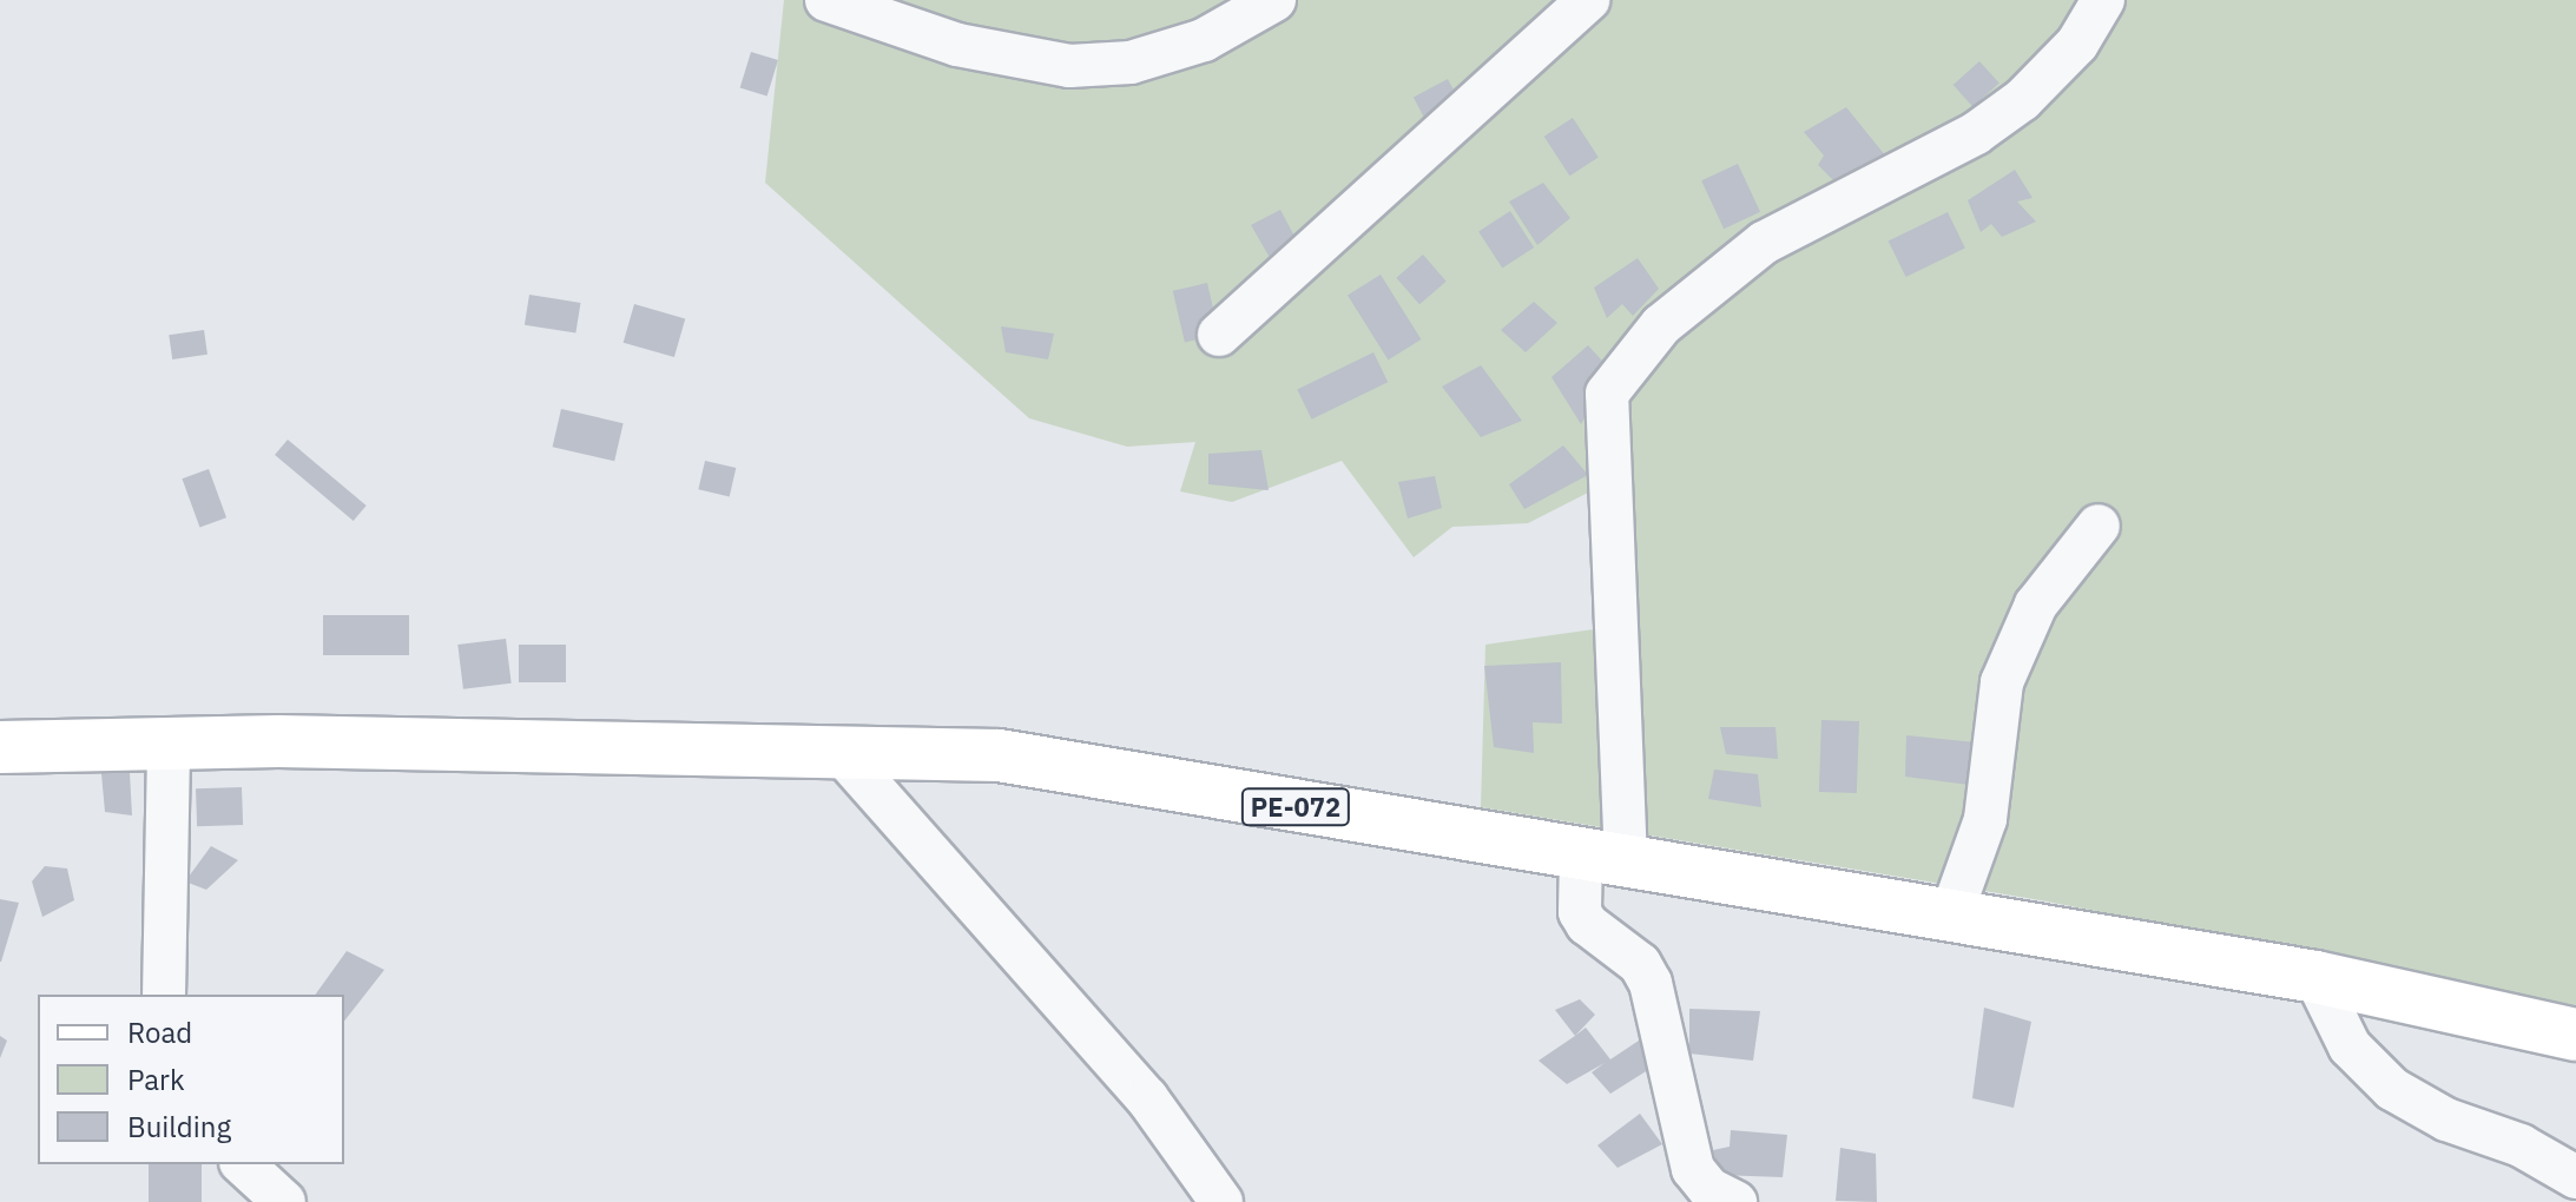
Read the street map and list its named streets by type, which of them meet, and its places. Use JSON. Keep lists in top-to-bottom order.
{
  "streets": {
    "main road": ["PE-072"]
  },
  "legend": ["Road", "Park", "Building"]
}
